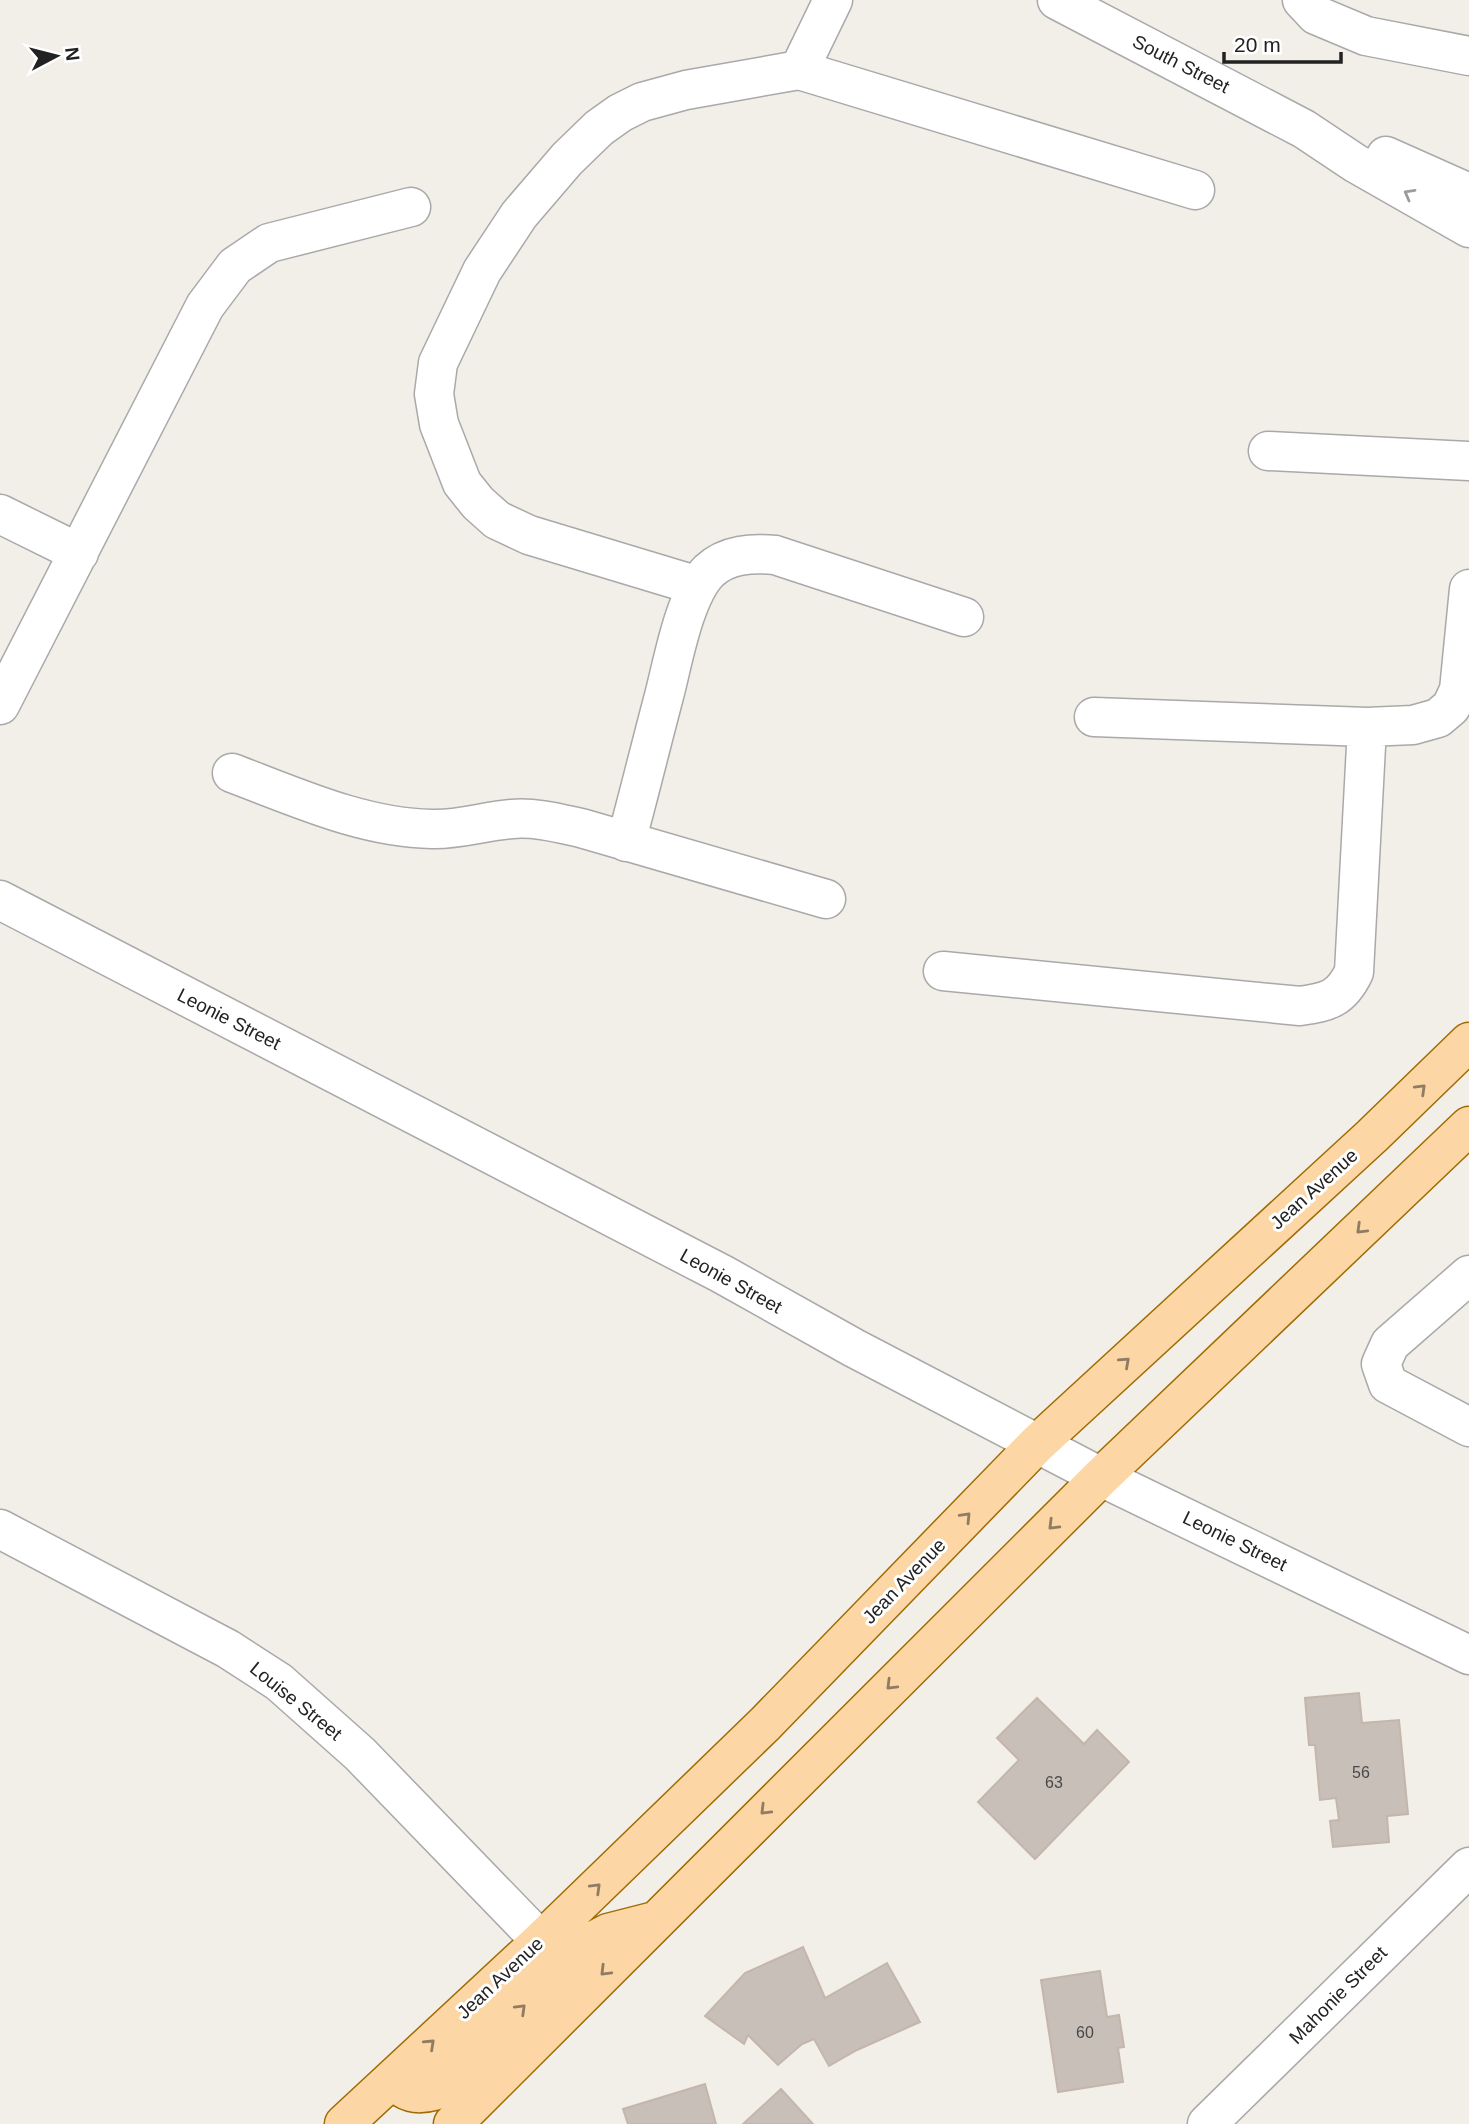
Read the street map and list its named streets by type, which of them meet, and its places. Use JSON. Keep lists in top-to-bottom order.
{
  "streets": {
    "main road": ["Jean Avenue"],
    "street": [
      "South Street",
      "Leonie Street",
      "Louise Street",
      "Mahonie Street"
    ]
  },
  "crossings": [
    ["Leonie Street", "Jean Avenue"],
    ["Jean Avenue", "Louise Street"]
  ],
  "house_numbers": ["56", "63", "60"],
  "scale_bar": "20 m",
  "north": "right"
}
